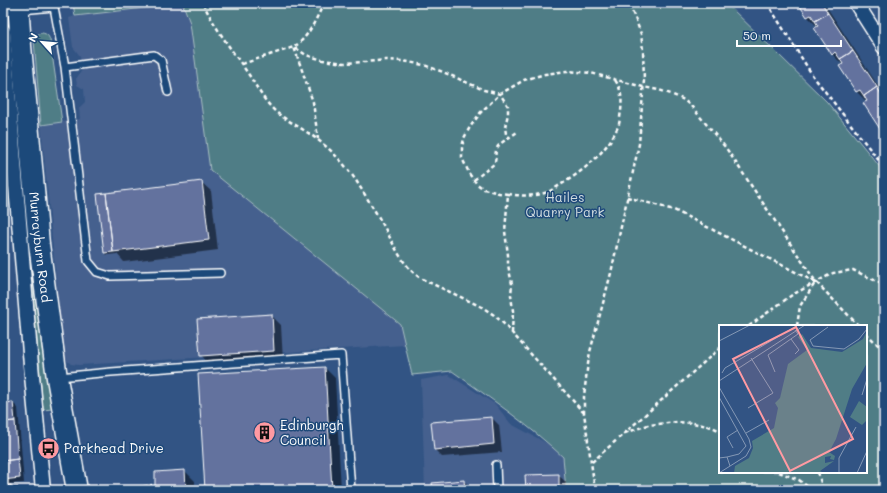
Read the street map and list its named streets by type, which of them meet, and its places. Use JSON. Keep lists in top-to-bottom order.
{
  "streets": {
    "street": ["Murrayburn Road"]
  },
  "parks": ["Hailes Quarry Park"],
  "places": {
    "building": ["Edinburgh Council"],
    "bus stop": ["Parkhead Drive"]
  },
  "scale_bar": "50 m",
  "north": "top left"
}
